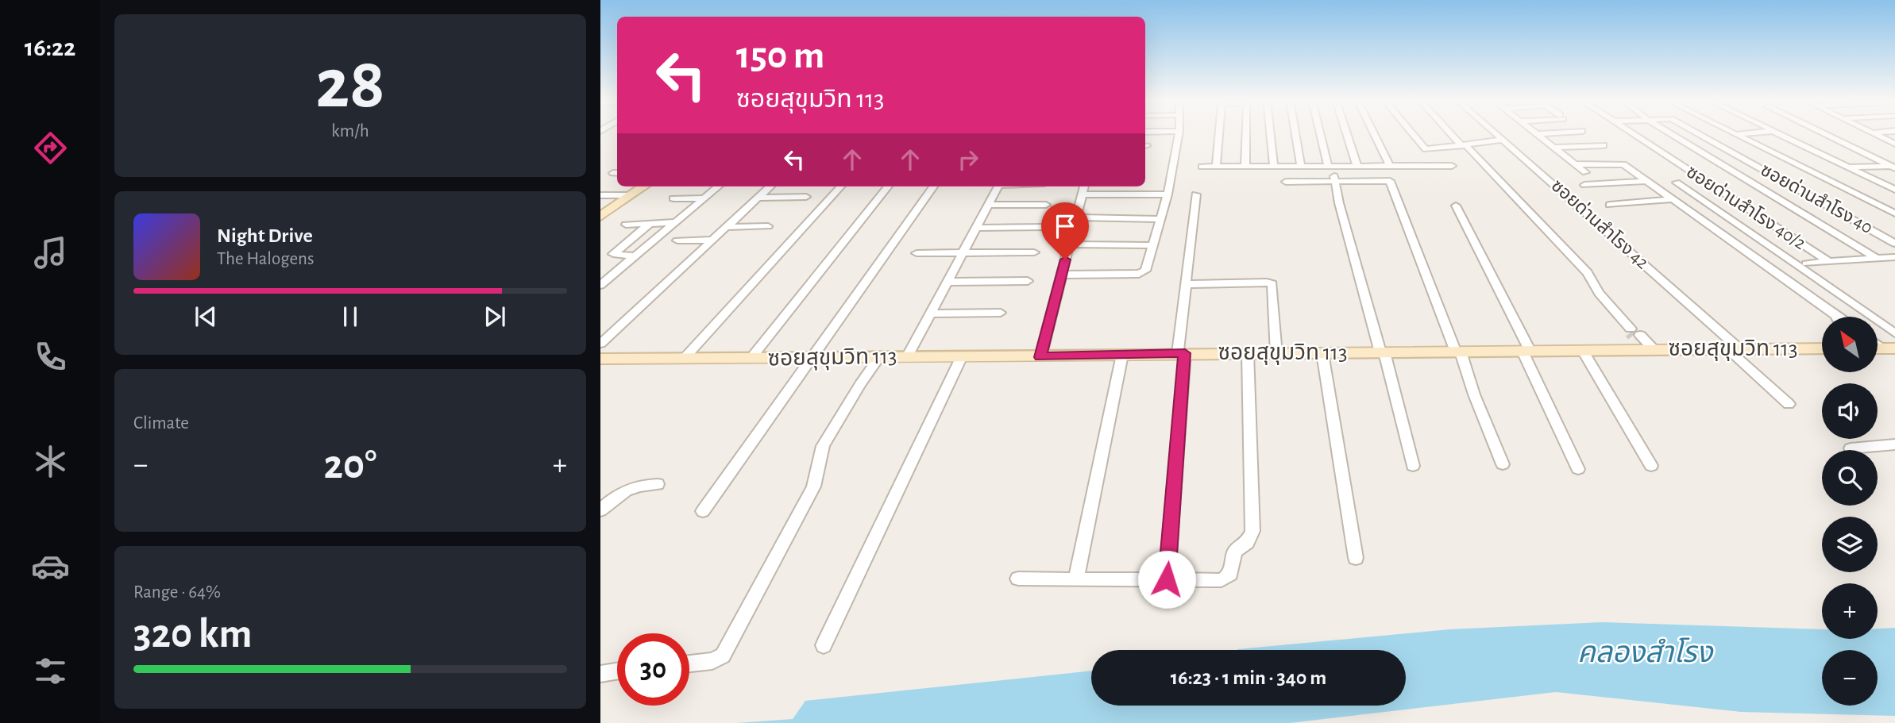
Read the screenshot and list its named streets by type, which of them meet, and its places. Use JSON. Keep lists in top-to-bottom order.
{
  "streets": {
    "main road": ["ซอยสุขุมวิท 113"],
    "street": ["ซอยด่านสำโรง 40", "ซอยด่านสำโรง 40/2", "ซอยด่านสำโรง 42"]
  },
  "crossings": [
    ["ซอยด่านสำโรง 42", "ซอยสุขุมวิท 113"]
  ],
  "water": ["คลองสำโรง"],
  "north": "top left",
  "page": {
    "tabs": "16:22",
    "tile": [
      ["28", "km/h"],
      "Climate",
      ["Range · 64%", "320 km"]
    ],
    "turn": ["150 m", "ซอยสุขุมวิท 113"],
    "song": ["Night Drive", "The Halogens"],
    "map_buttons": ["+", "−"],
    "heat": ["−", "20°", "+"],
    "limit": "30",
    "trip": "16:23 · 1 min · 340 m"
  }
}
